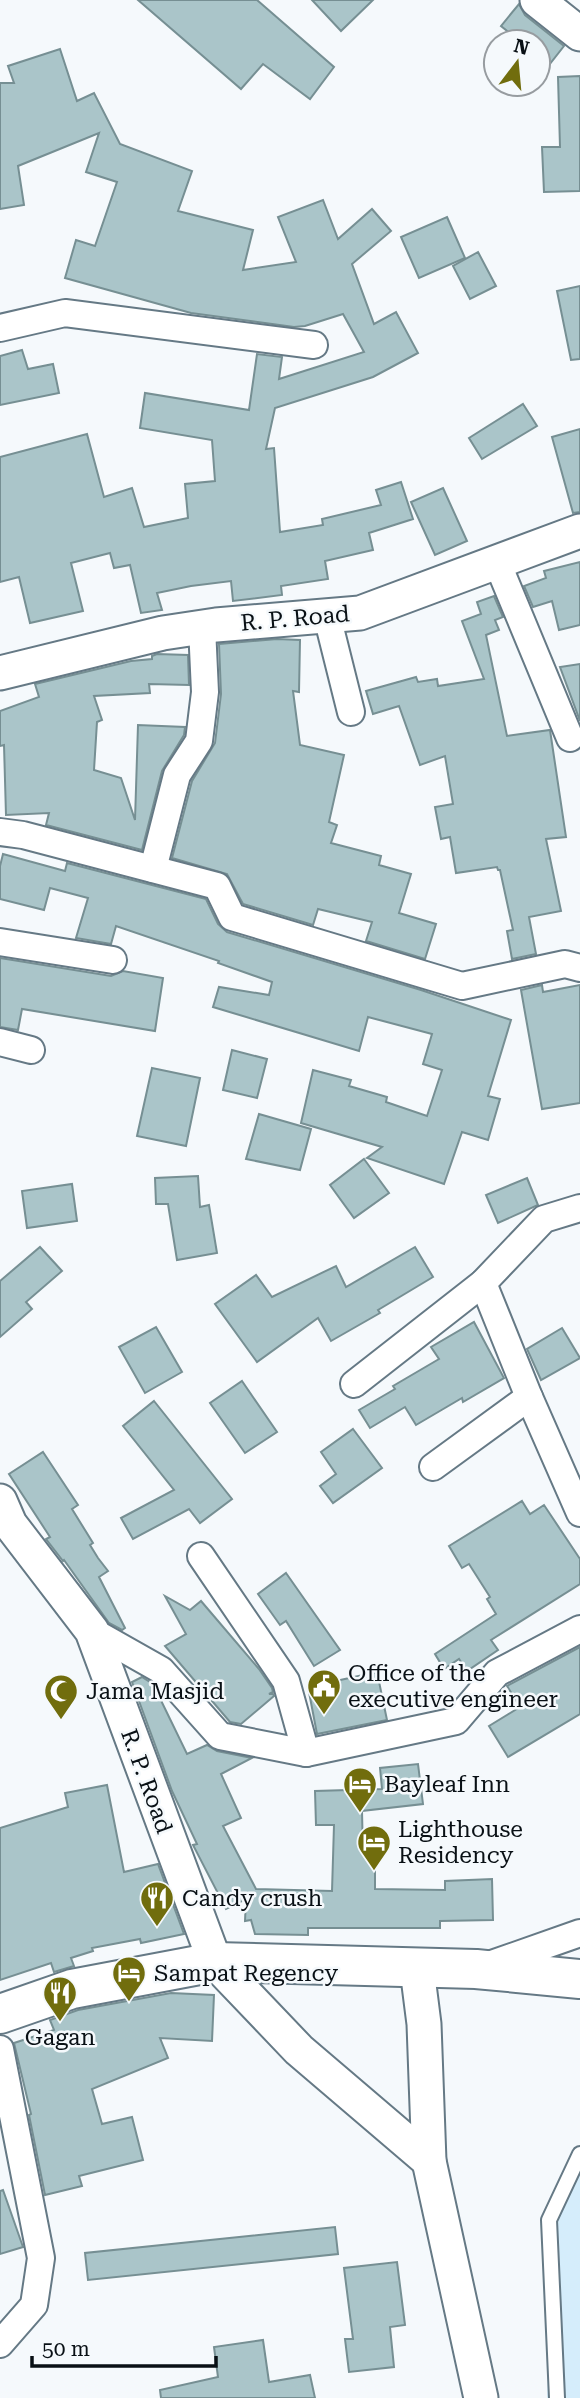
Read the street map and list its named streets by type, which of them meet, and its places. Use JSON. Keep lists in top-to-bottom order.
{
  "streets": {
    "street": ["R. P. Road"]
  },
  "places": {
    "public building": ["Office of the executive engineer"],
    "mosque": ["Jama Masjid"],
    "hotel": ["Bayleaf Inn", "Lighthouse Residency", "Sampat Regency"],
    "restaurant": ["Candy crush", "Gagan"]
  },
  "scale_bar": "50 m",
  "north": "top"
}
